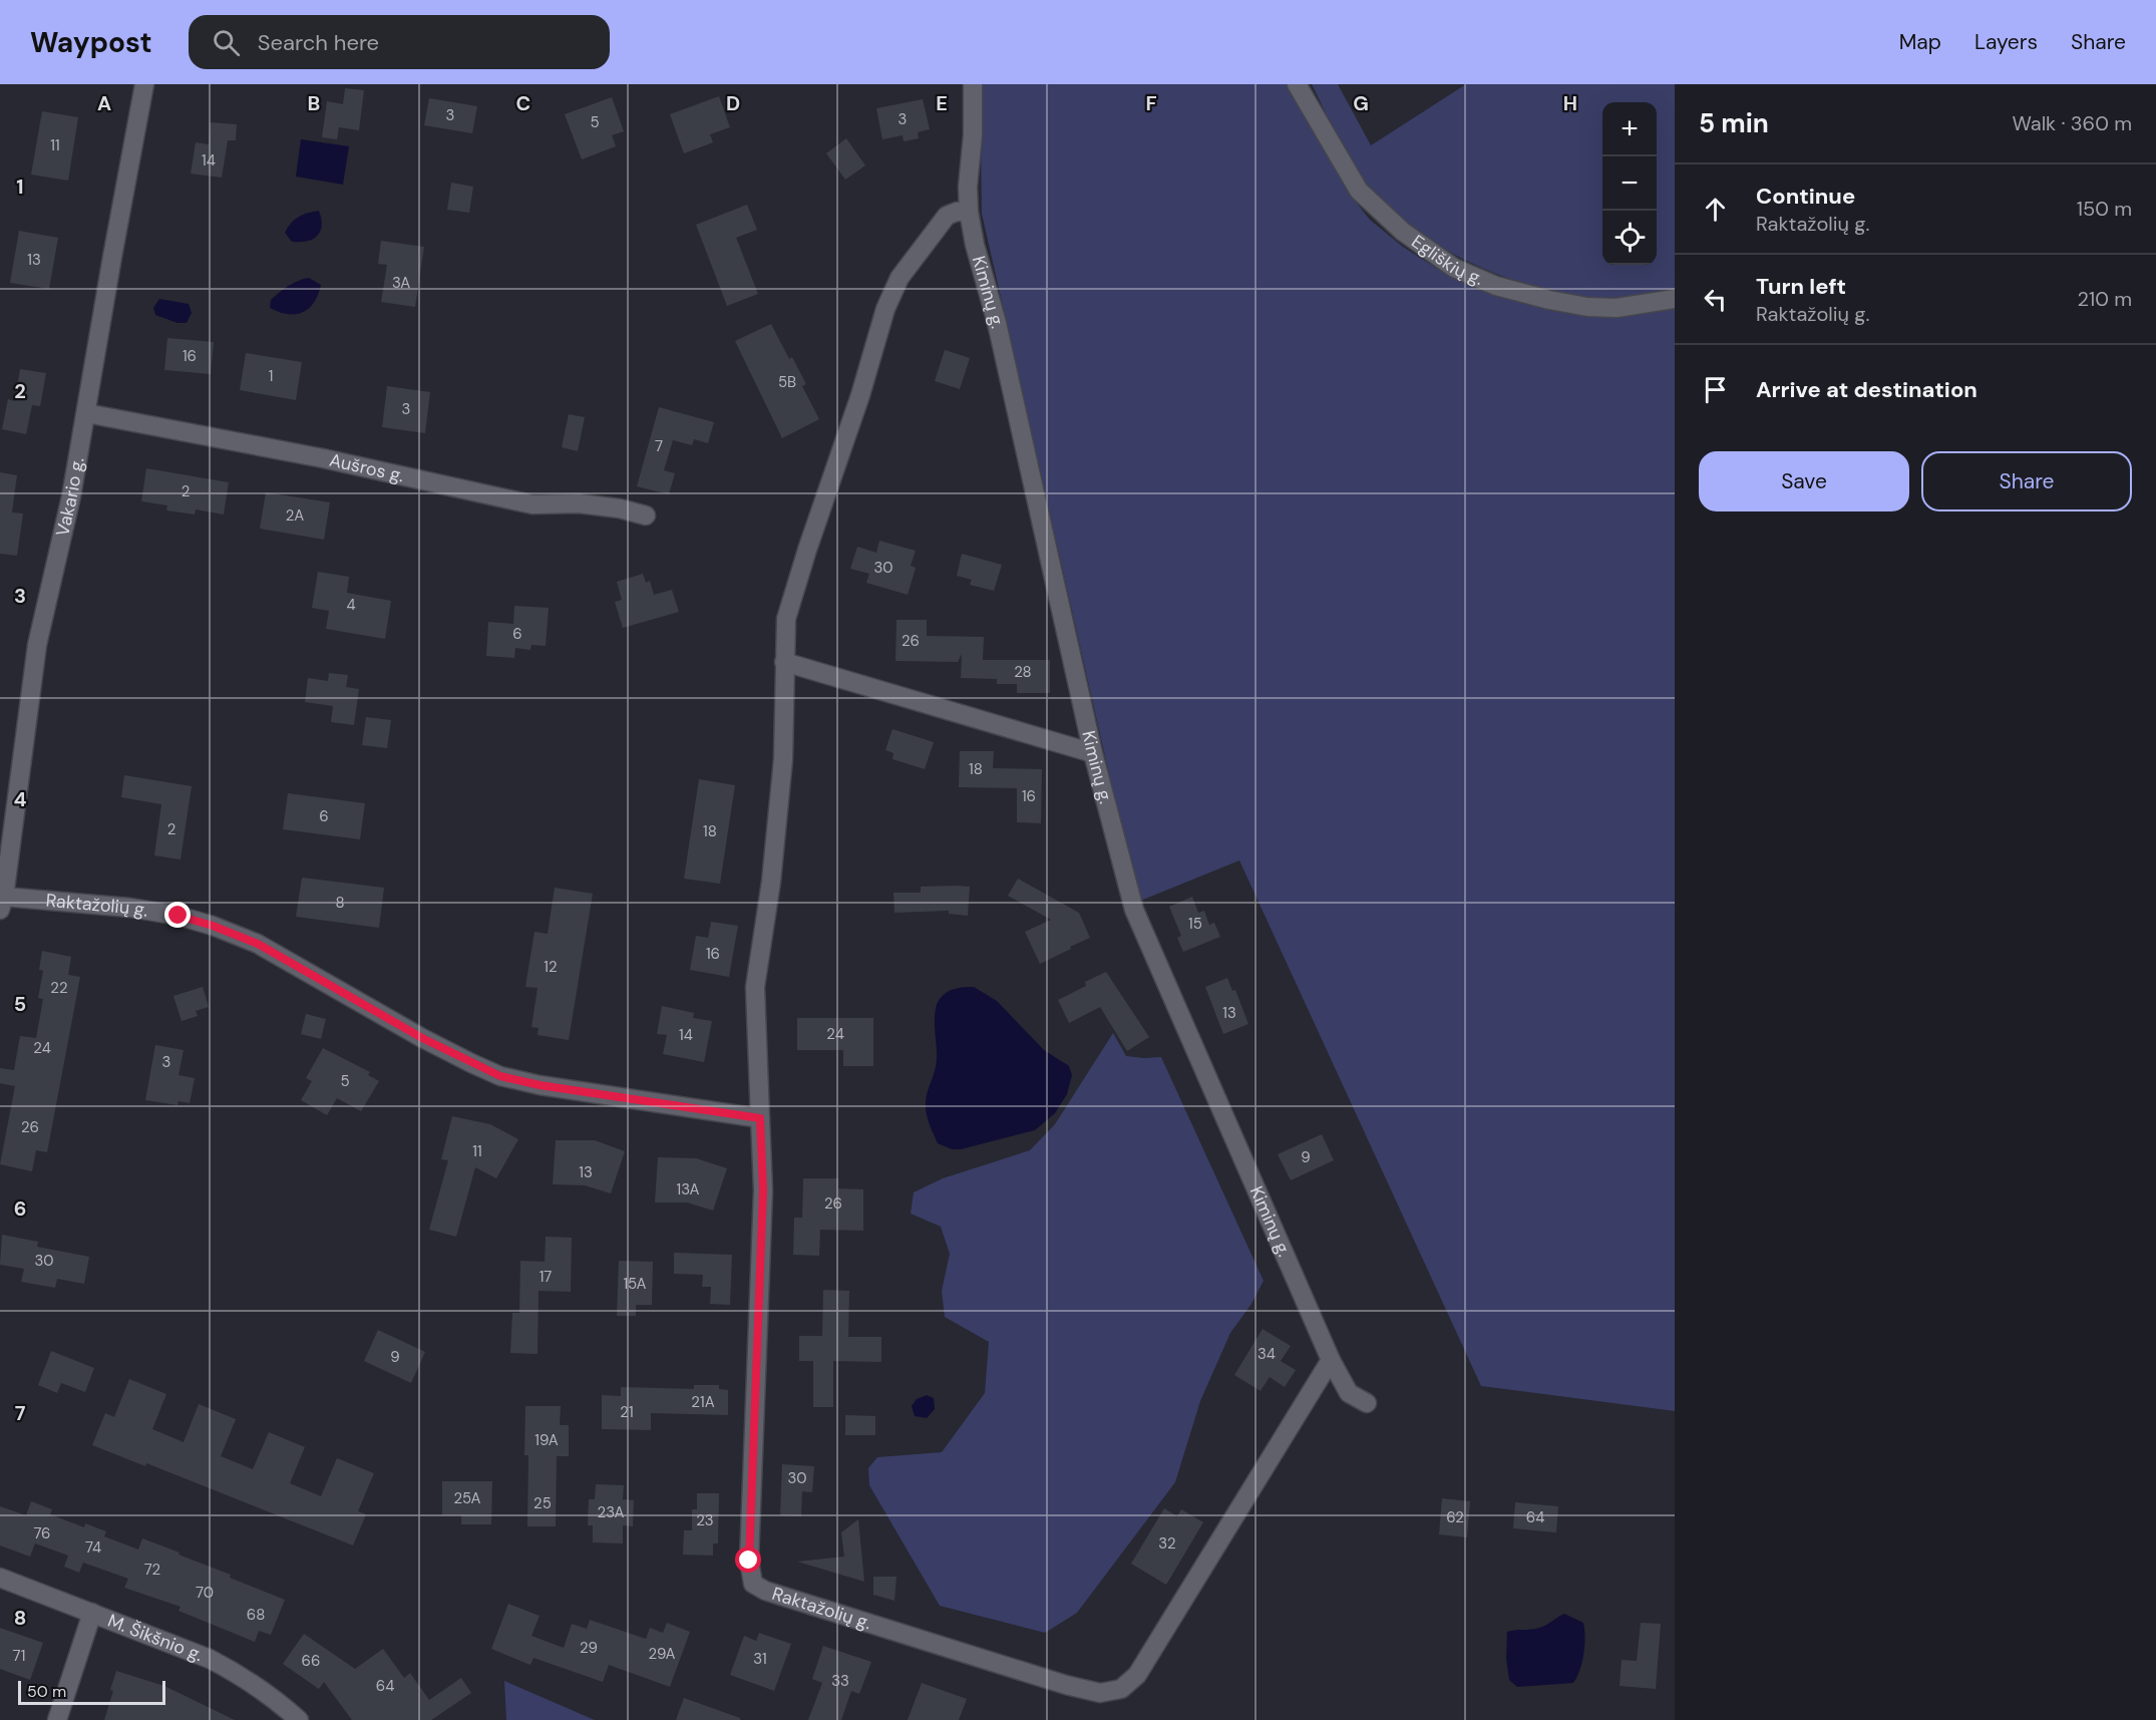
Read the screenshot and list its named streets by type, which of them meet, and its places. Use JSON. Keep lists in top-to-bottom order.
{
  "streets": {
    "street": [
      "Egliškių g.",
      "Kiminų g.",
      "Aušros g.",
      "Vakario g.",
      "Raktažolių g.",
      "M. Šikšnio g."
    ]
  },
  "crossings": [
    ["Kiminų g.", "Raktažolių g."],
    ["Aušros g.", "Vakario g."],
    ["Vakario g.", "Raktažolių g."]
  ],
  "house_numbers": [
    "3",
    "3",
    "5",
    "11",
    "14",
    "13",
    "3A",
    "16",
    "1",
    "5B",
    "3",
    "7",
    "2",
    "2A",
    "30",
    "4",
    "6",
    "26",
    "28",
    "18",
    "16",
    "6",
    "2",
    "18",
    "8",
    "15",
    "16",
    "12",
    "22",
    "13",
    "24",
    "14",
    "24",
    "3",
    "5",
    "26",
    "11",
    "9",
    "13",
    "13A",
    "26",
    "30",
    "17",
    "15A",
    "34",
    "9",
    "21A",
    "21",
    "19A",
    "30",
    "25A",
    "25",
    "23A",
    "62",
    "64",
    "23",
    "76",
    "32",
    "74",
    "72",
    "70",
    "68",
    "29",
    "29A",
    "71",
    "31",
    "66",
    "33",
    "64"
  ],
  "scale_bar": "50 m",
  "page": {
    "header": "Waypost",
    "search": "Search here",
    "nav": ["Map", "Layers", "Share"],
    "heading": ["5 min", "Walk · 360 m"],
    "map_buttons": ["+", "−"],
    "list": [
      ["Continue", "Raktažolių g.", "150 m"],
      ["Turn left", "Raktažolių g.", "210 m"],
      "Arrive at destination"
    ],
    "buttons": ["Save", "Share"],
    "scale": "50 m"
  },
  "grid": {
    "columns": [
      "A",
      "B",
      "C",
      "D",
      "E",
      "F",
      "G",
      "H"
    ],
    "rows": [
      "1",
      "2",
      "3",
      "4",
      "5",
      "6",
      "7",
      "8"
    ]
  }
}
